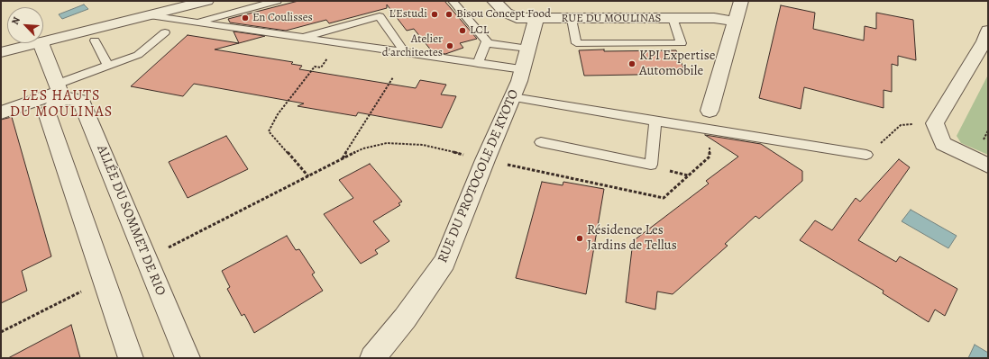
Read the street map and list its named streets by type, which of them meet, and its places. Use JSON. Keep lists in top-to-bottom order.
{
  "streets": {
    "street": ["RUE DU MOULINAS", "RUE DU PROTOCOLE DE KYOTO", "ALLÉE DU SOMMET DE RIO"]
  },
  "crossings": [
    ["RUE DU MOULINAS", "RUE DU PROTOCOLE DE KYOTO"]
  ],
  "districts": ["LES HAUTS DU MOULINAS"],
  "places": [
    "L'Estudi",
    "Bisou Concept Food",
    "En Coulisses",
    "LCL",
    "Atelier d'architectes",
    "KPI Expertise Automobile",
    "Résidence Les Jardins de Tellus"
  ],
  "north": "top left"
}
